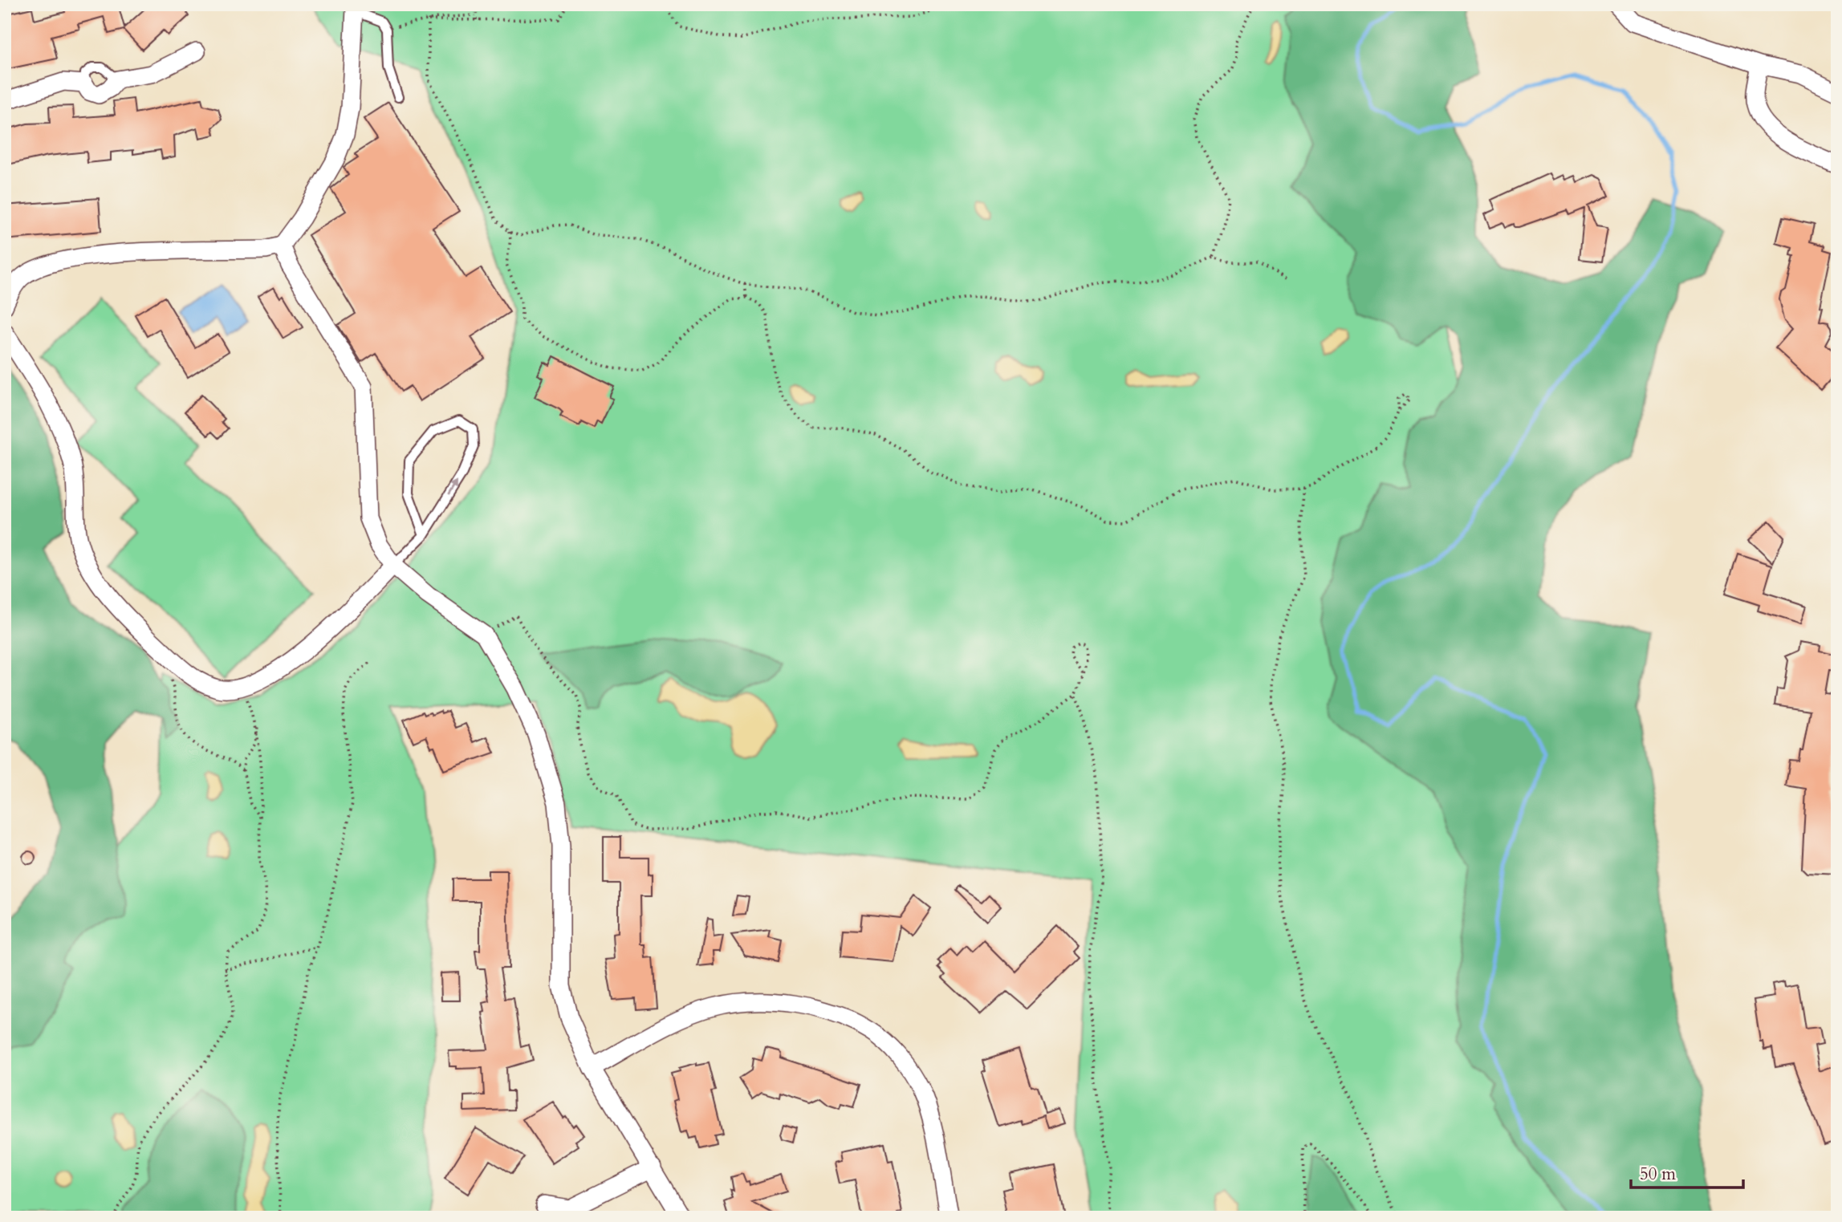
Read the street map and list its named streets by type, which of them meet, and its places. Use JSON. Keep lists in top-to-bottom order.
{
  "scale_bar": "50 m"
}
